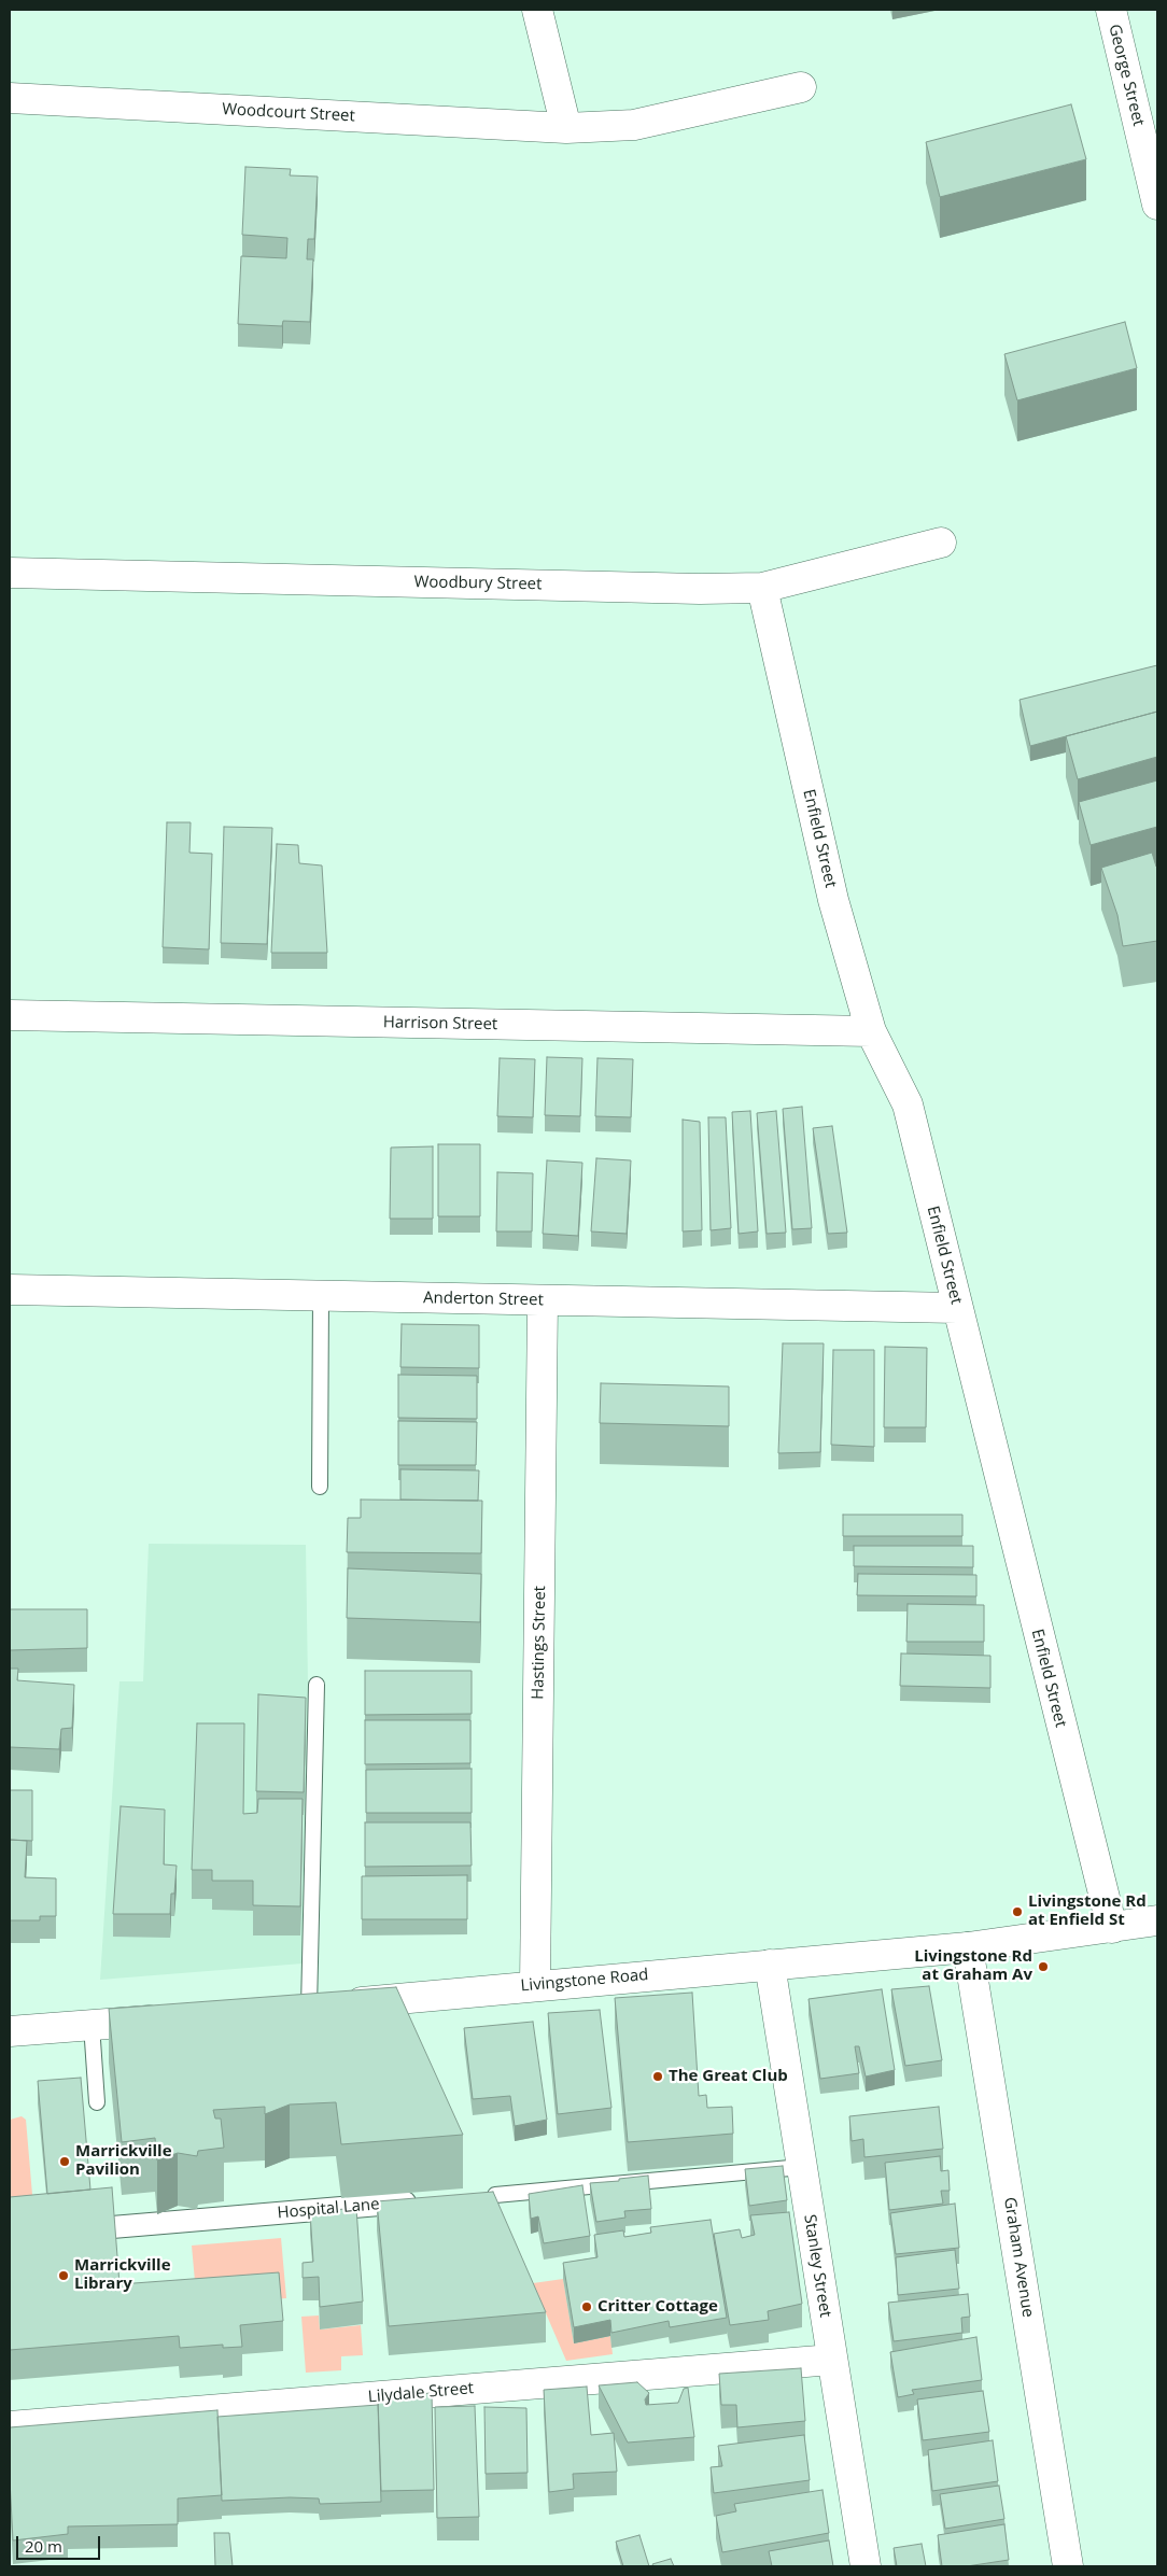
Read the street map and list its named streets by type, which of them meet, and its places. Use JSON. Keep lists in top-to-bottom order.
{
  "streets": {
    "street": [
      "George Street",
      "Woodcourt Street",
      "Woodbury Street",
      "Enfield Street",
      "Harrison Street",
      "Anderton Street",
      "Hastings Street",
      "Livingstone Road",
      "Hospital Lane",
      "Graham Avenue",
      "Stanley Street",
      "Lilydale Street"
    ]
  },
  "crossings": [
    ["Woodbury Street", "Enfield Street"],
    ["Enfield Street", "Harrison Street"],
    ["Enfield Street", "Anderton Street"],
    ["Enfield Street", "Livingstone Road"],
    ["Anderton Street", "Hastings Street"],
    ["Hastings Street", "Livingstone Road"],
    ["Livingstone Road", "Graham Avenue"],
    ["Livingstone Road", "Stanley Street"],
    ["Stanley Street", "Lilydale Street"]
  ],
  "places": [
    "Livingstone Rd at Enfield St",
    "Livingstone Rd at Graham Av",
    "The Great Club",
    "Marrickville Pavilion",
    "Marrickville Library",
    "Critter Cottage"
  ],
  "scale_bar": "20 m"
}
